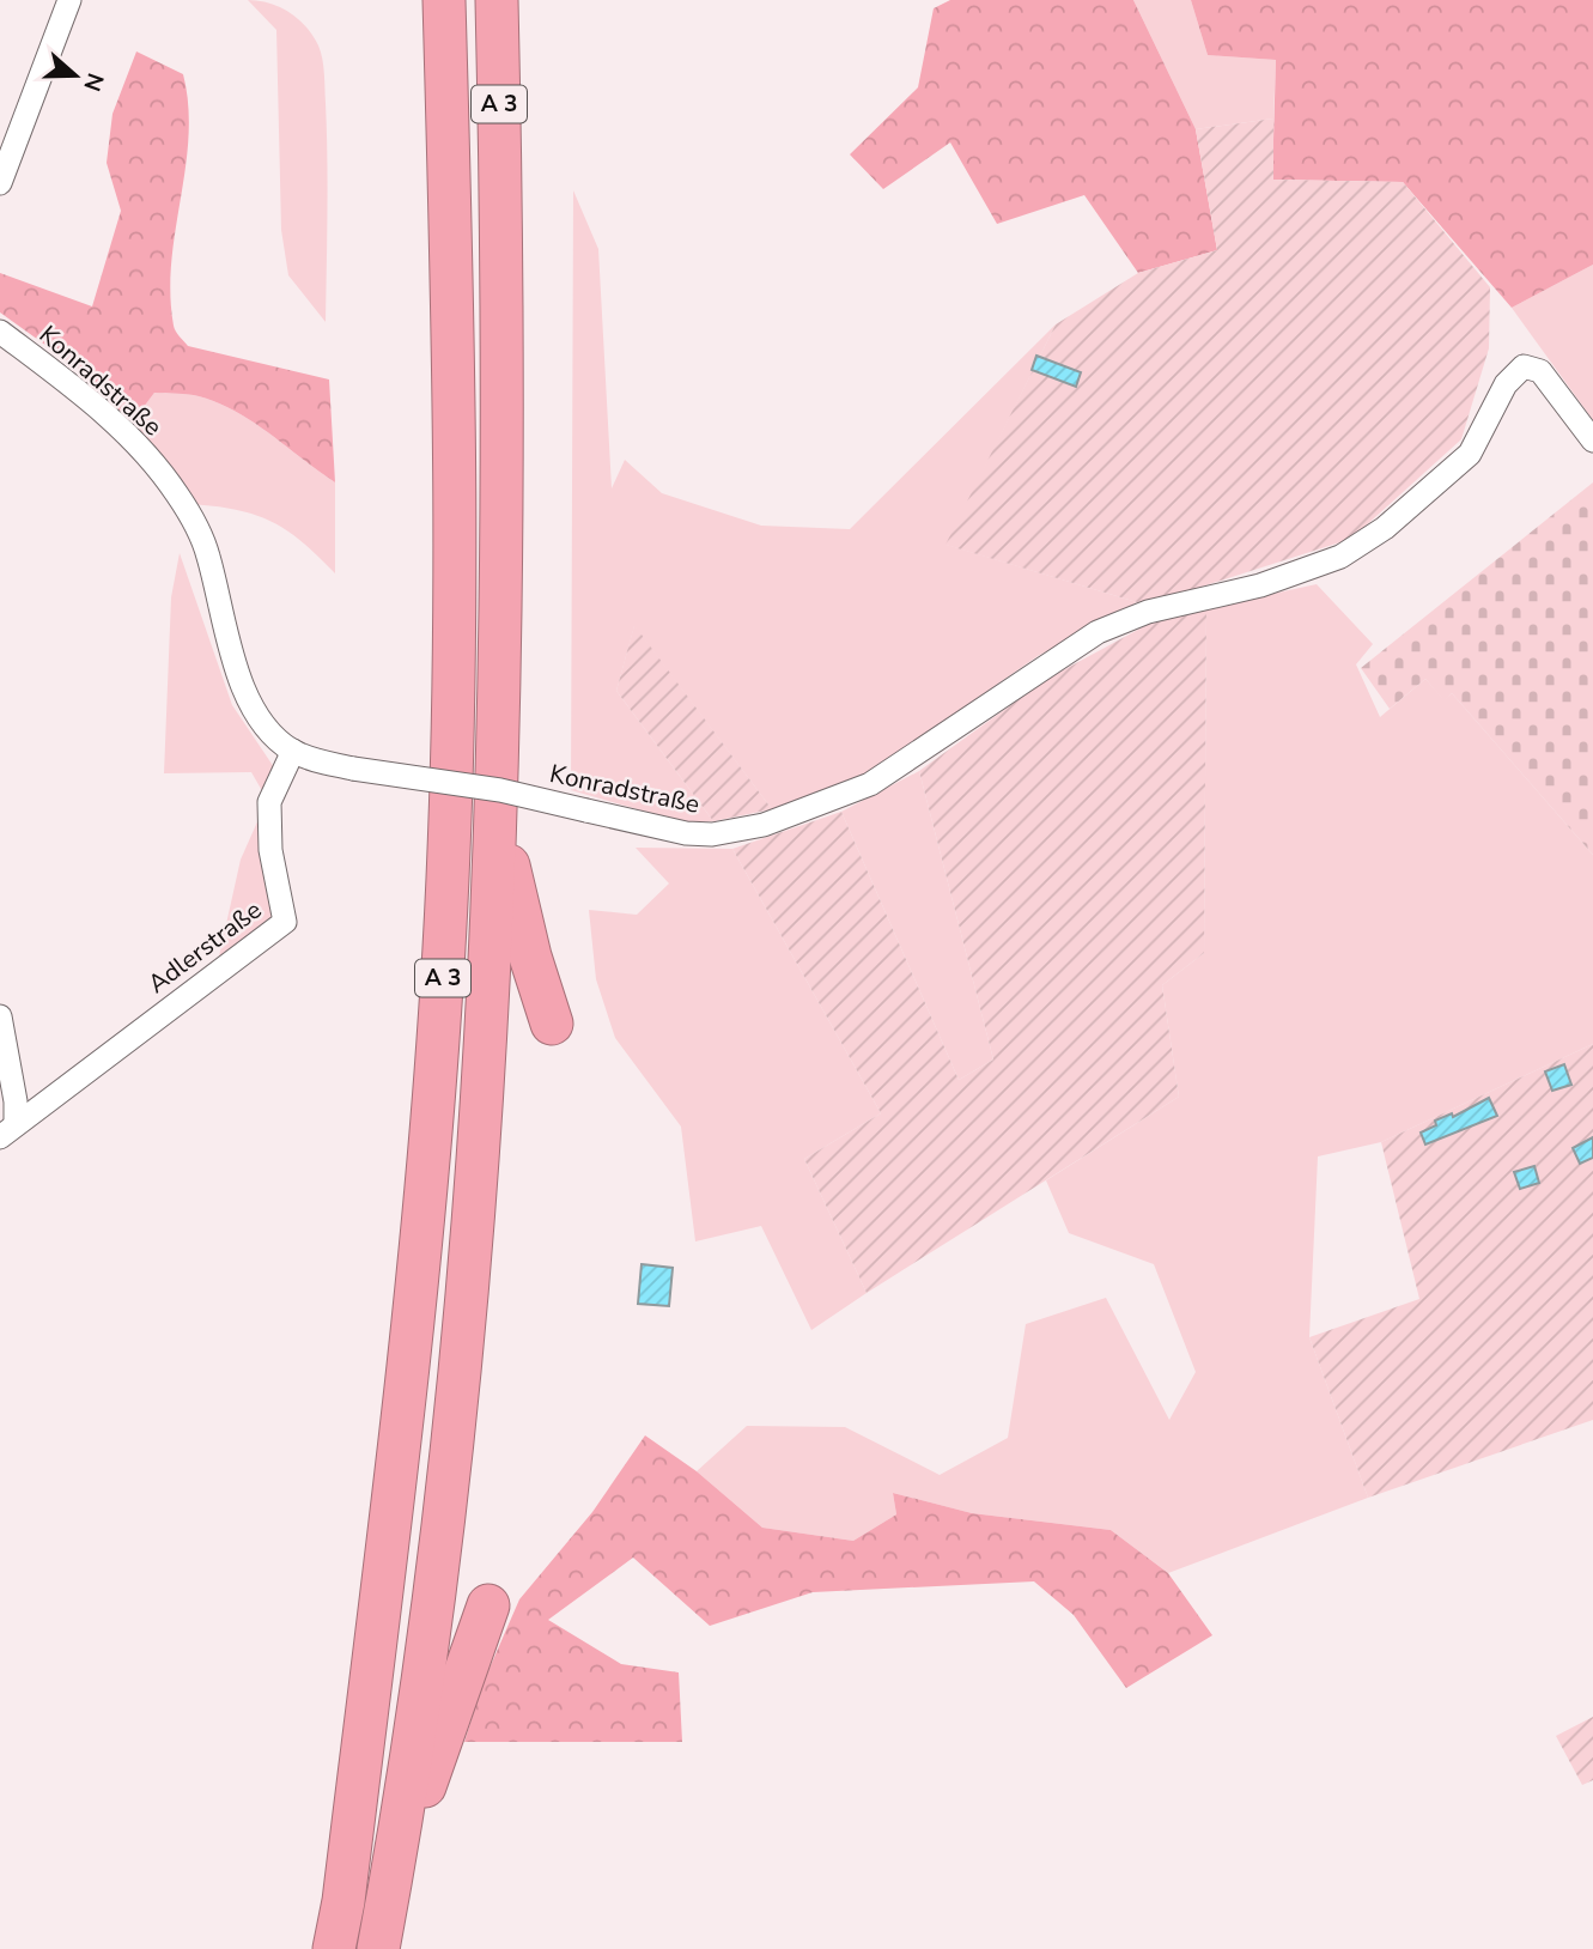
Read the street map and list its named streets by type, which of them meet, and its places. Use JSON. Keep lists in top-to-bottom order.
{
  "streets": {
    "highway": ["A 3"],
    "street": ["Konradstraße", "Adlerstraße"]
  },
  "crossings": [
    ["Konradstraße", "Adlerstraße"]
  ],
  "north": "right"
}
